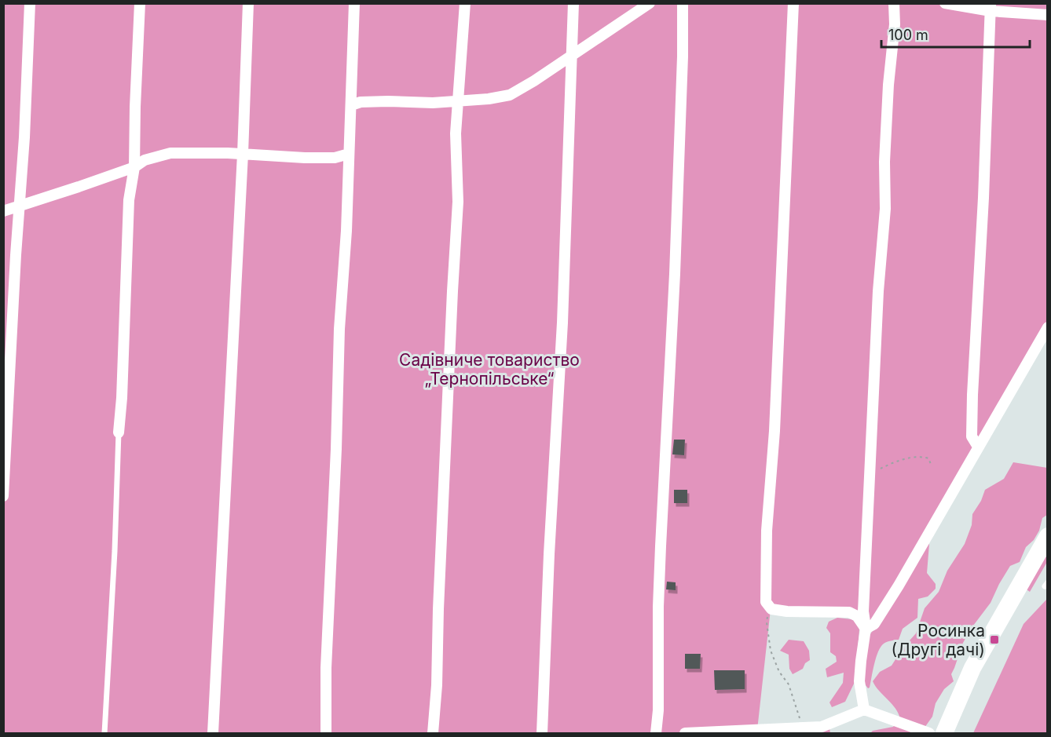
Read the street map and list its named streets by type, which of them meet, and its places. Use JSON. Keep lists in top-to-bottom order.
{
  "parks": ["Садівниче товариство „Тернопільське“"],
  "places": {
    "transit": ["Росинка (Другі дачі)"]
  },
  "scale_bar": "100 m"
}
